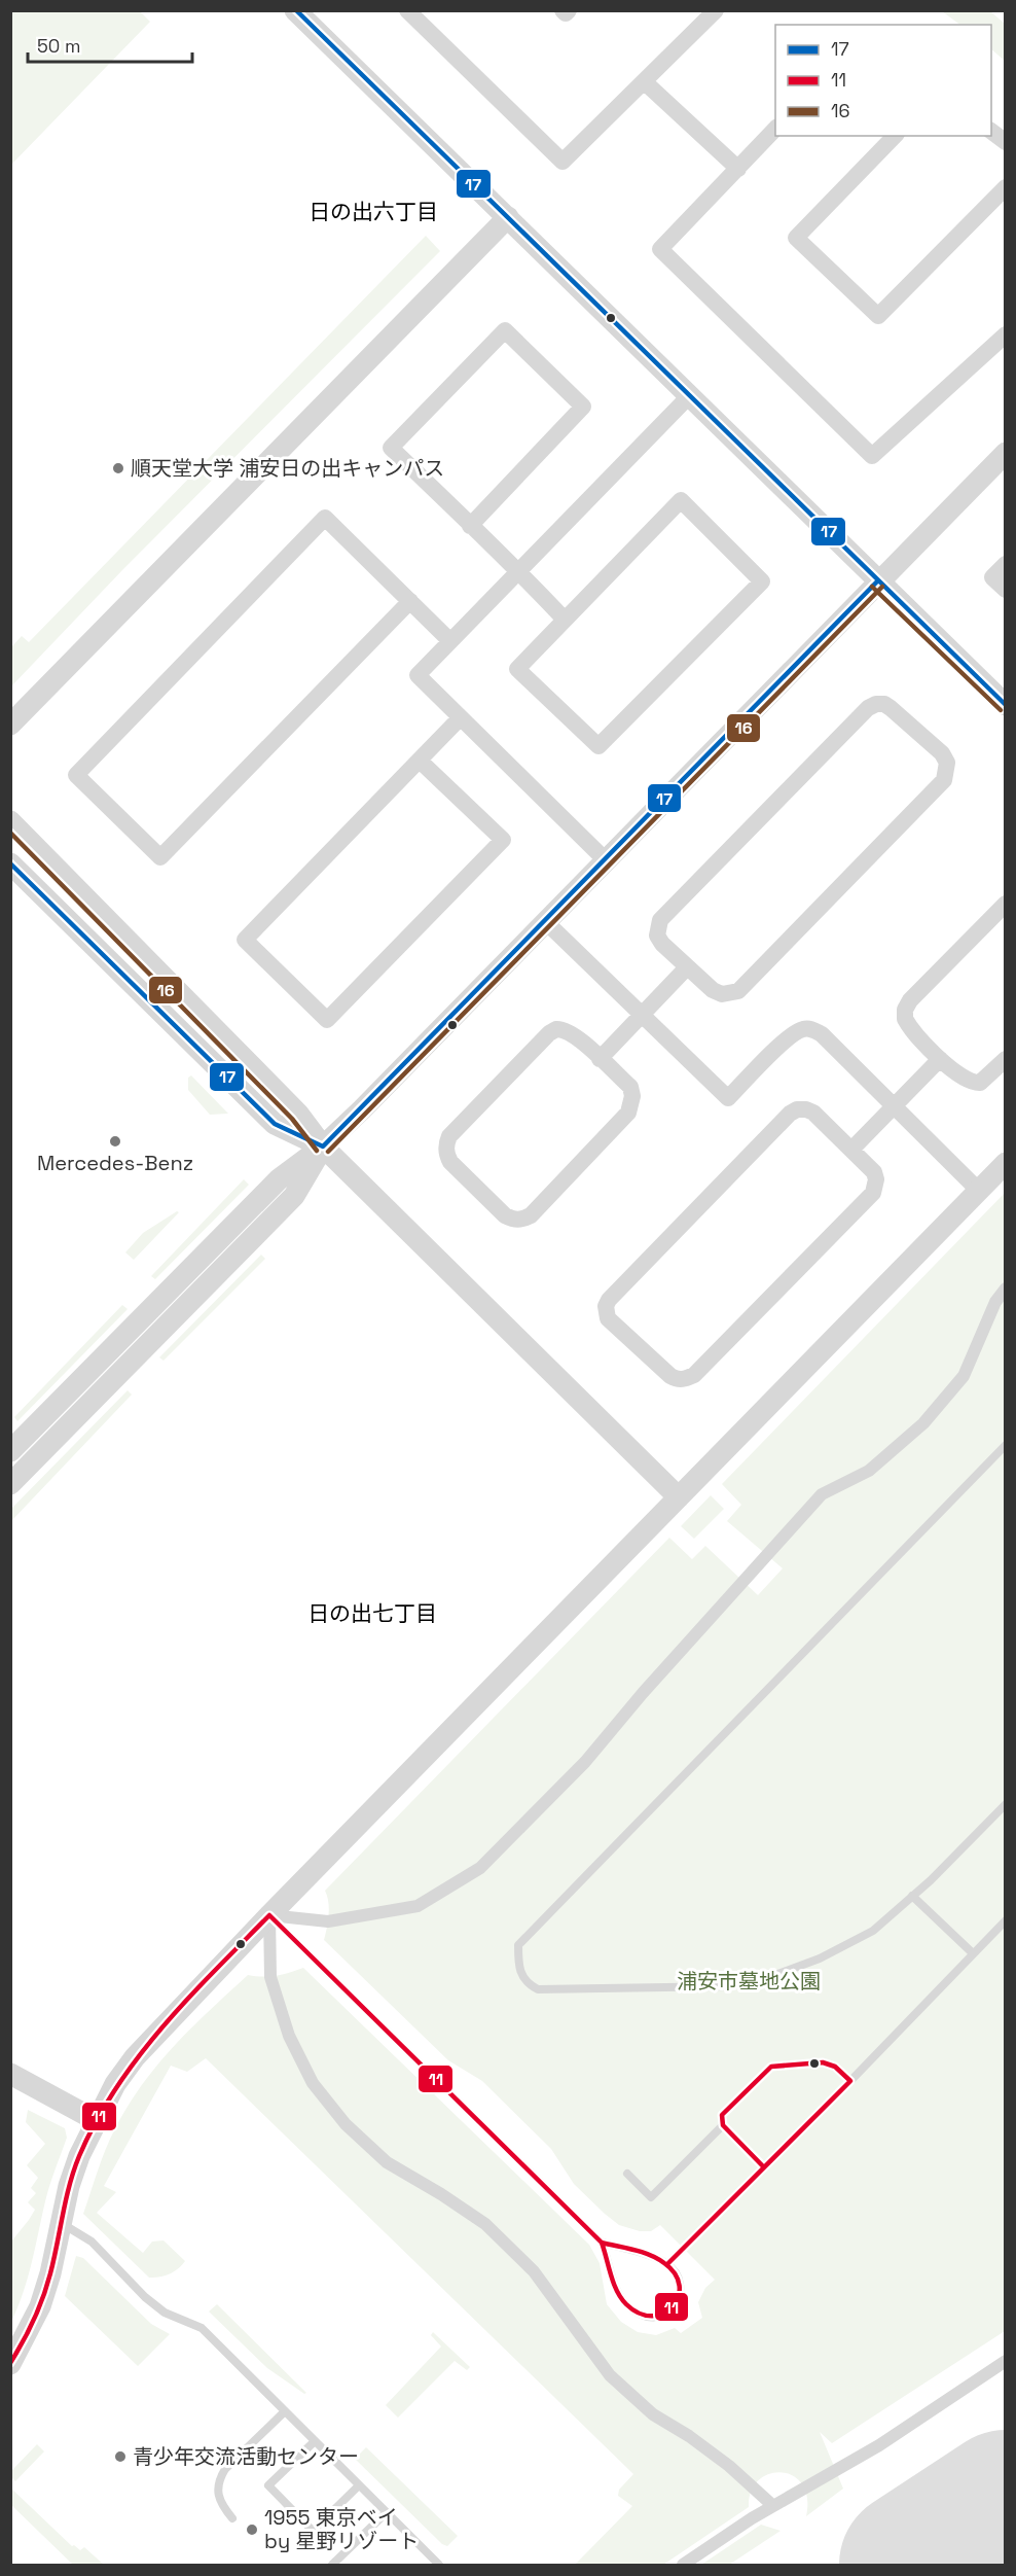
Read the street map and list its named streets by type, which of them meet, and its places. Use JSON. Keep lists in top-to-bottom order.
{
  "districts": ["日の出六丁目", "日の出七丁目"],
  "parks": ["浦安市墓地公園"],
  "places": [
    "順天堂大学 浦安日の出キャンパス",
    "Mercedes-Benz",
    "青少年交流活動センター",
    "1955 東京ベイ by 星野リゾート"
  ],
  "lines": ["transit line 17", "transit line 16", "transit line 11"],
  "legend": ["17", "11", "16"],
  "scale_bar": "50 m"
}
